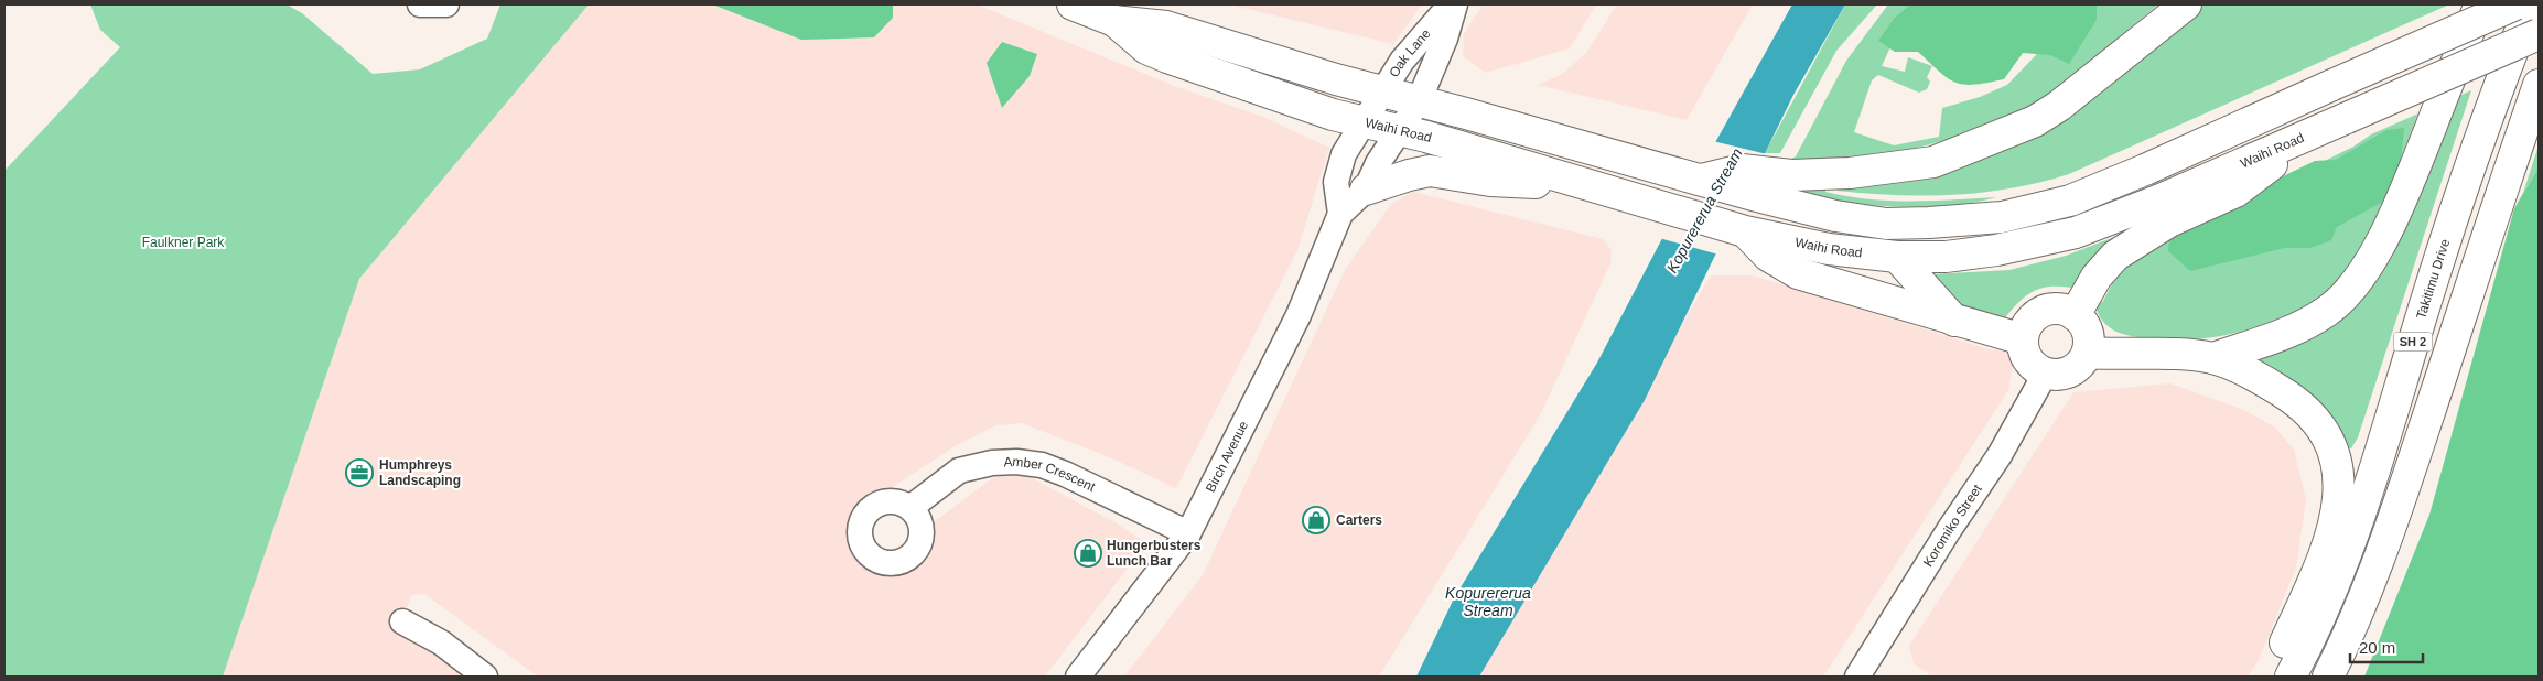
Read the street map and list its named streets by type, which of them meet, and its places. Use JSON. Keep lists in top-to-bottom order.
{
  "streets": {
    "main road": ["Waihi Road", "Takitimu Drive", "SH 2"],
    "street": [
      "Oak Lane",
      "Birch Avenue",
      "Amber Crescent",
      "Koromiko Street"
    ]
  },
  "crossings": [
    ["Oak Lane", "Waihi Road"],
    ["Oak Lane", "Birch Avenue"],
    ["Waihi Road", "Birch Avenue"],
    ["Birch Avenue", "Amber Crescent"]
  ],
  "water": ["Kopurererua Stream"],
  "parks": ["Faulkner Park"],
  "places": {
    "office": ["Humphreys Landscaping"],
    "shop": ["Carters", "Hungerbusters Lunch Bar"]
  },
  "scale_bar": "20 m"
}
